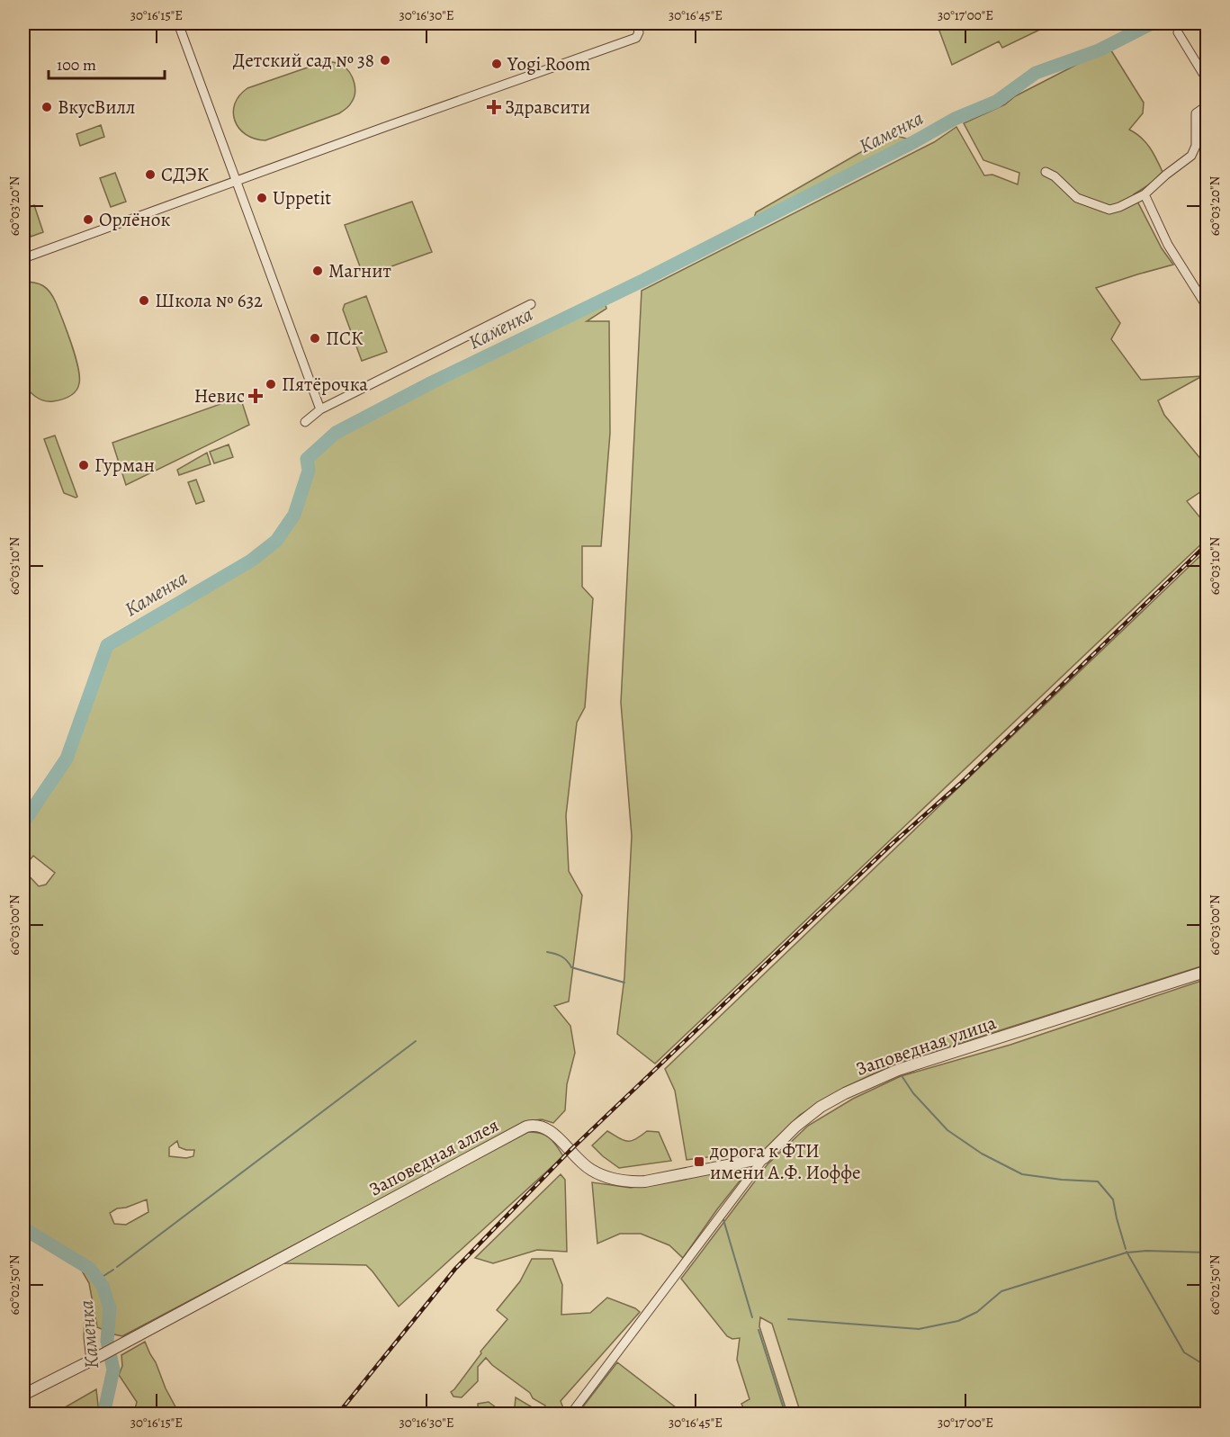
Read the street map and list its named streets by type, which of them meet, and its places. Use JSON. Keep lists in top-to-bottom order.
{
  "streets": {
    "street": ["Заповедная улица", "Заповедная аллея"]
  },
  "crossings": [
    ["Заповедная улица", "Заповедная аллея"]
  ],
  "water": ["Каменка"],
  "places": {
    "other": [
      "Детский сад № 38",
      "Yogi Room",
      "ВкусВилл",
      "СДЭК",
      "Uppetit",
      "Орлёнок",
      "Магнит",
      "Школа № 632",
      "ПСК",
      "Пятёрочка",
      "Гурман"
    ],
    "health": ["Здравсити", "Невис"],
    "transit": ["дорога к ФТИ имени А.Ф. Иоффе"]
  },
  "scale_bar": "100 m",
  "coordinates": [
    "30°16'15\"E",
    "30°16'30\"E",
    "30°16'45\"E",
    "30°17'00\"E",
    "60°03'20\"N",
    "60°03'10\"N",
    "60°03'00\"N",
    "60°02'50\"N"
  ]
}
